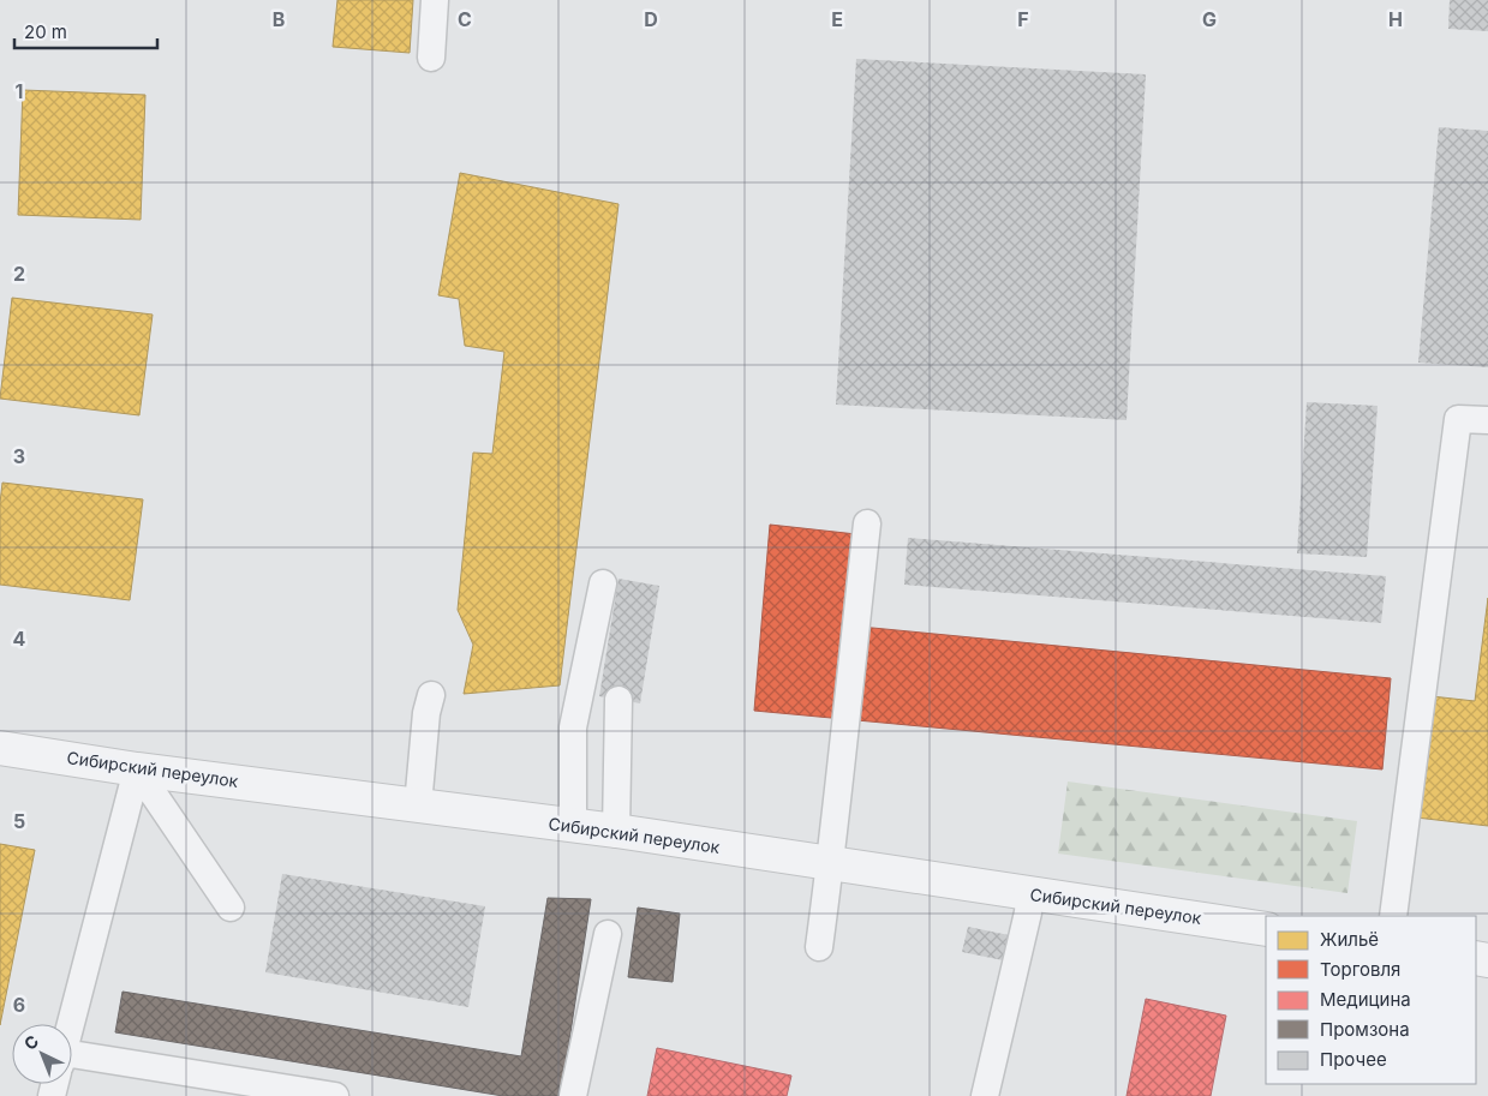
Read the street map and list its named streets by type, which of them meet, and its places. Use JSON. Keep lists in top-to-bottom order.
{
  "streets": {
    "street": ["Сибирский переулок"]
  },
  "legend": [
    "Жильё",
    "Торговля",
    "Медицина",
    "Промзона",
    "Прочее"
  ],
  "scale_bar": "20 m",
  "north": "top left",
  "grid": {
    "columns": [
      "B",
      "C",
      "D",
      "E",
      "F",
      "G",
      "H"
    ],
    "rows": [
      "1",
      "2",
      "3",
      "4",
      "5",
      "6"
    ]
  }
}
